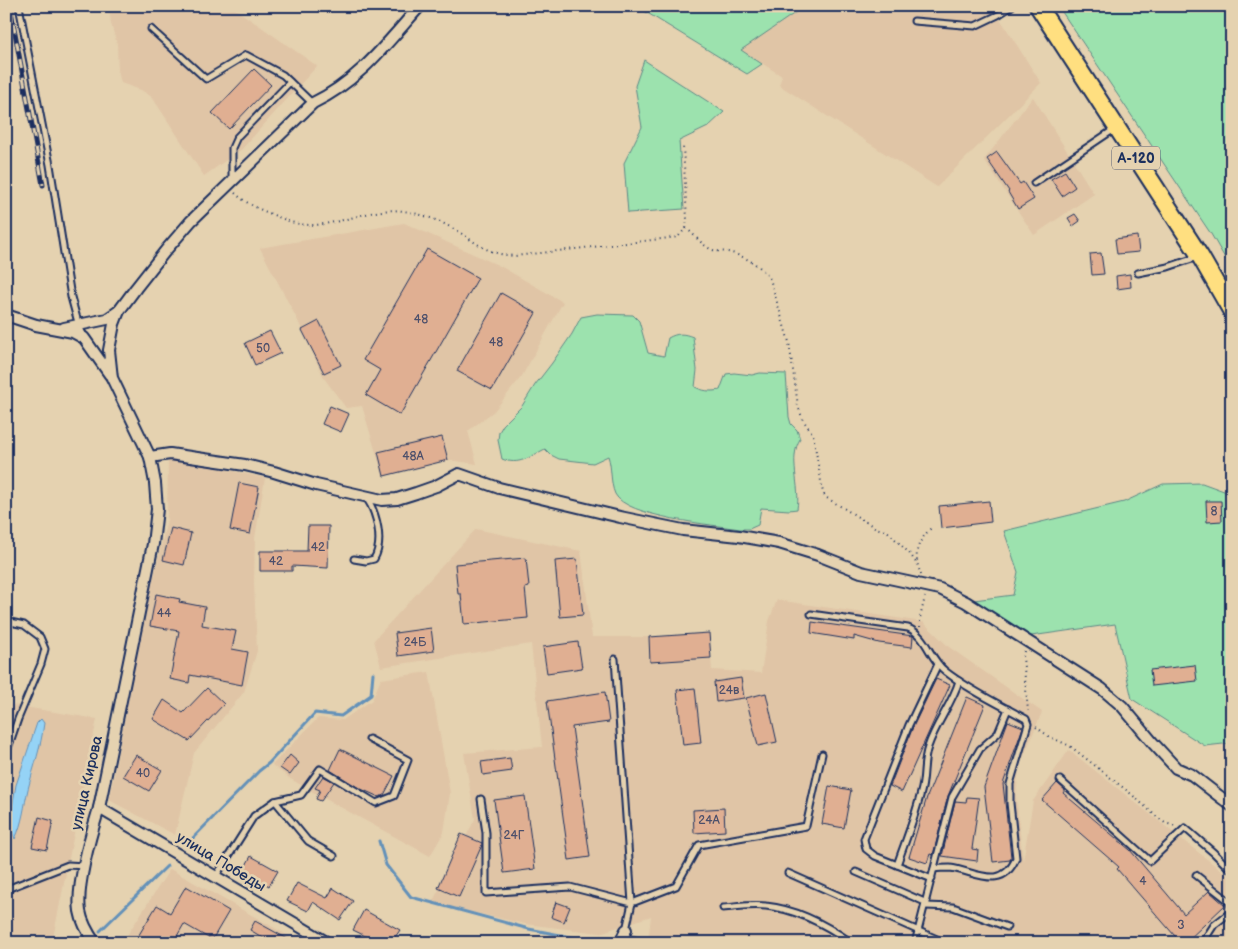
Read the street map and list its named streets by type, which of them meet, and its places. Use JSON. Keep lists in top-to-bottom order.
{
  "streets": {
    "main road": ["А-120"],
    "street": ["улица Кирова", "улица Победы"]
  },
  "crossings": [
    ["улица Кирова", "улица Победы"]
  ],
  "house_numbers": [
    "48",
    "48",
    "50",
    "48А",
    "8",
    "42",
    "42",
    "44",
    "24Б",
    "24в",
    "40",
    "24А",
    "24Г",
    "4",
    "3"
  ]
}
